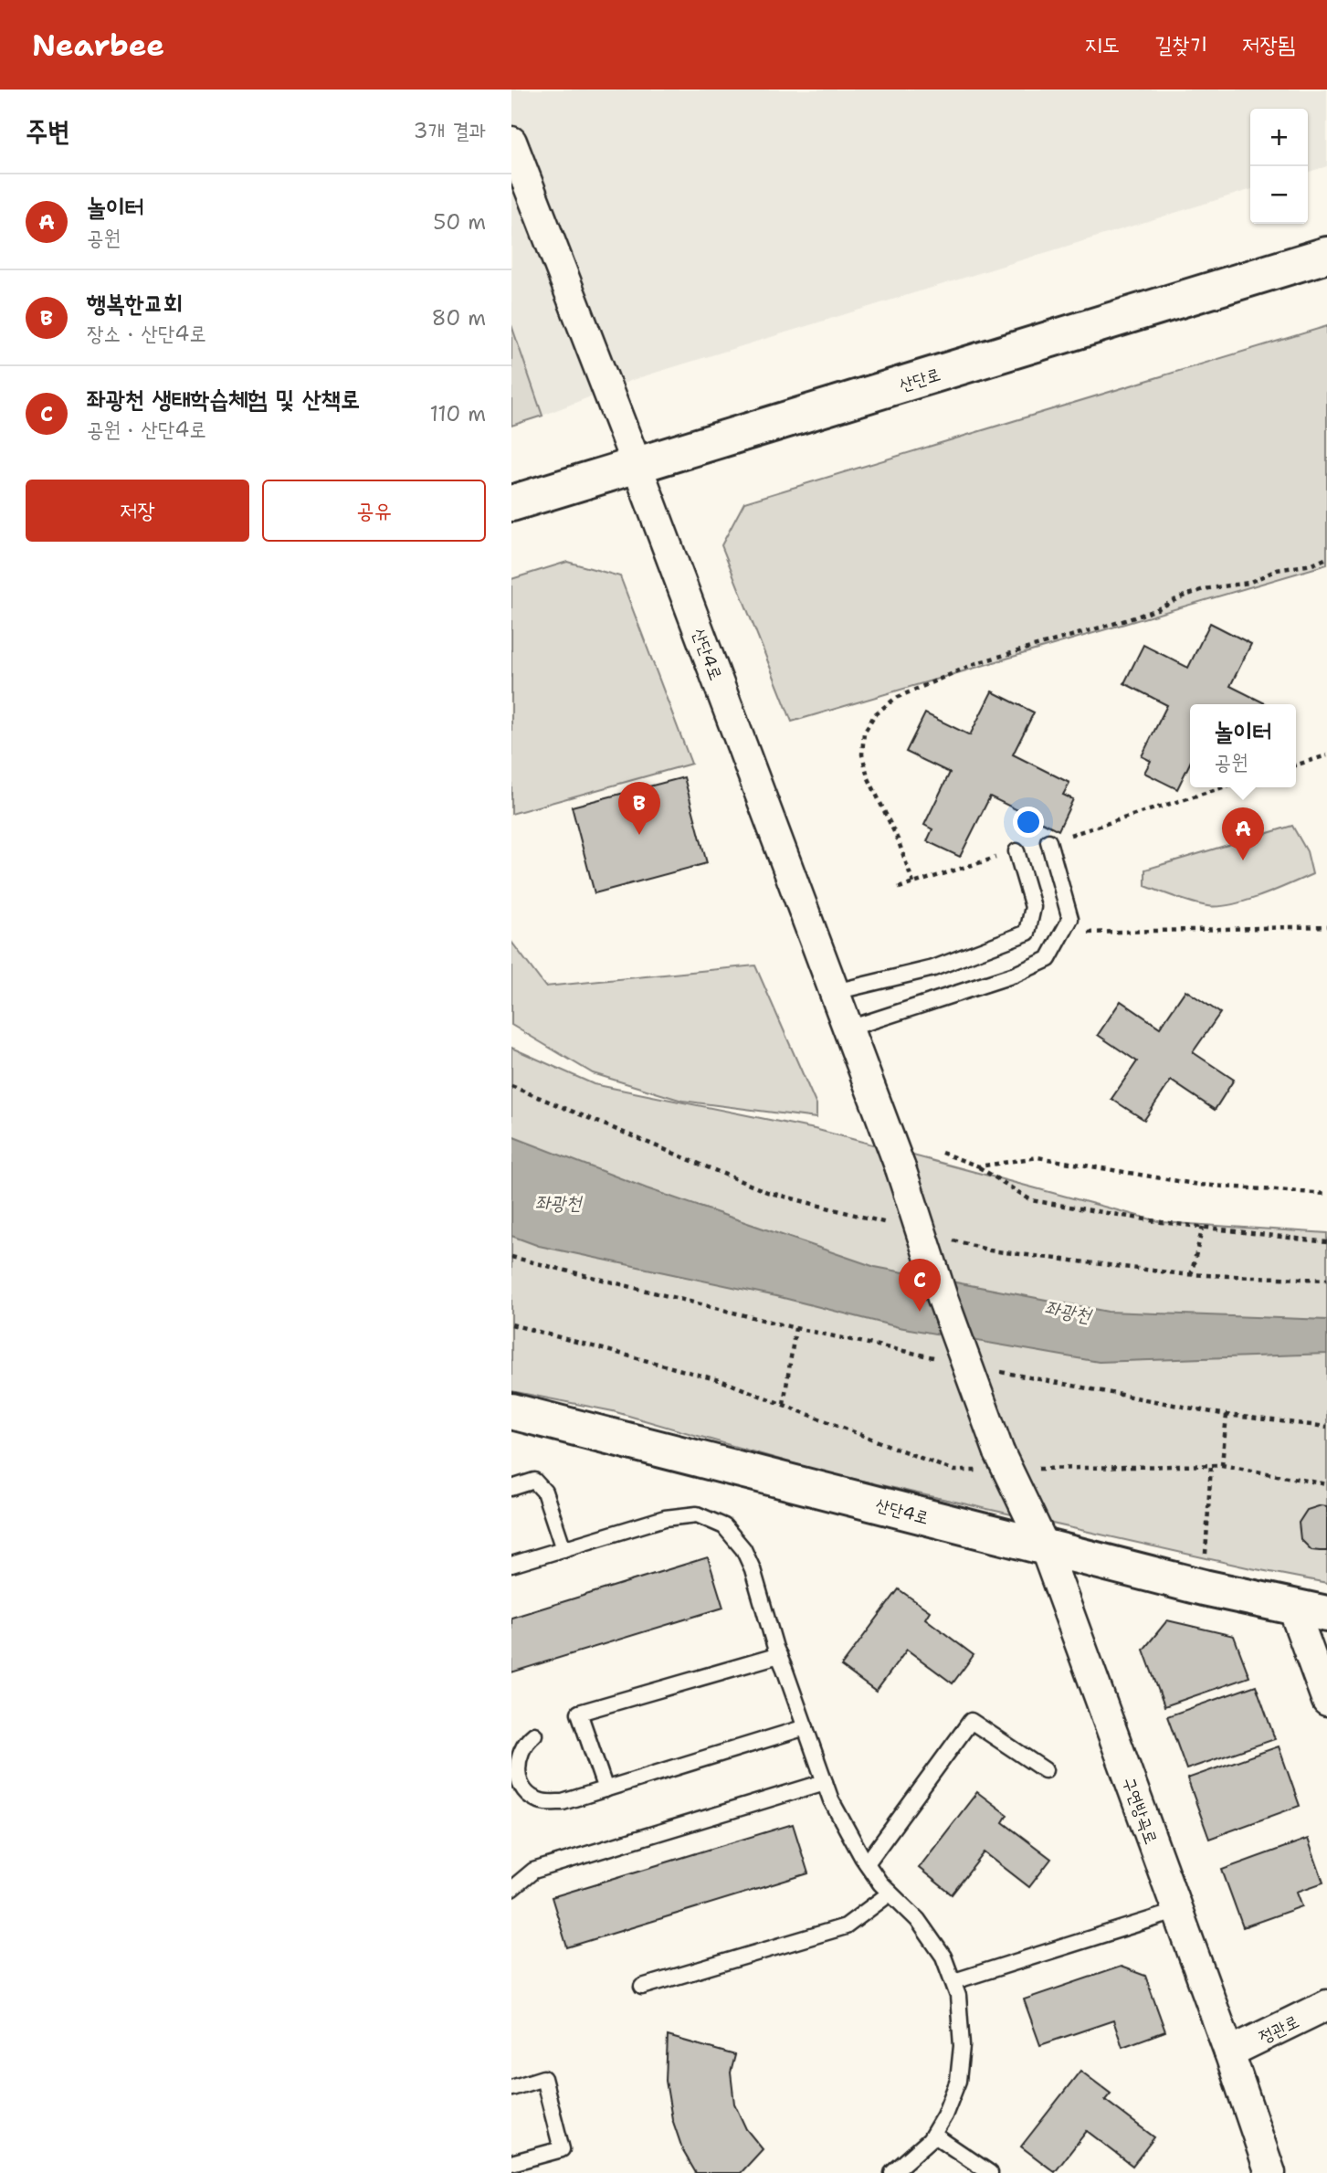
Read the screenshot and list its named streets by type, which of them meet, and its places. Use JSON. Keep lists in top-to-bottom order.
{
  "streets": {
    "street": [
      "산단로",
      "산단4로",
      "구연방곡로",
      "정관로"
    ]
  },
  "crossings": [
    ["산단로", "산단4로"],
    ["산단4로", "구연방곡로"],
    ["구연방곡로", "정관로"]
  ],
  "water": ["좌광천"],
  "page": {
    "header": "Nearbee",
    "nav": ["지도", "길찾기", "저장됨"],
    "heading": ["주변", "3개 결과"],
    "map_buttons": ["+", "−"],
    "list": [
      {
        "mark": "A",
        "name": "놀이터",
        "note": "공원",
        "value": "50 m"
      },
      {
        "mark": "B",
        "name": "행복한교회",
        "note": "장소 · 산단4로",
        "value": "80 m"
      },
      {
        "mark": "C",
        "name": "좌광천 생태학습체험 및 산책로",
        "note": "공원 · 산단4로",
        "value": "110 m"
      }
    ],
    "buttons": ["저장", "공유"],
    "popup": ["놀이터", "공원"],
    "pins": ["B", "A", "C"]
  }
}
